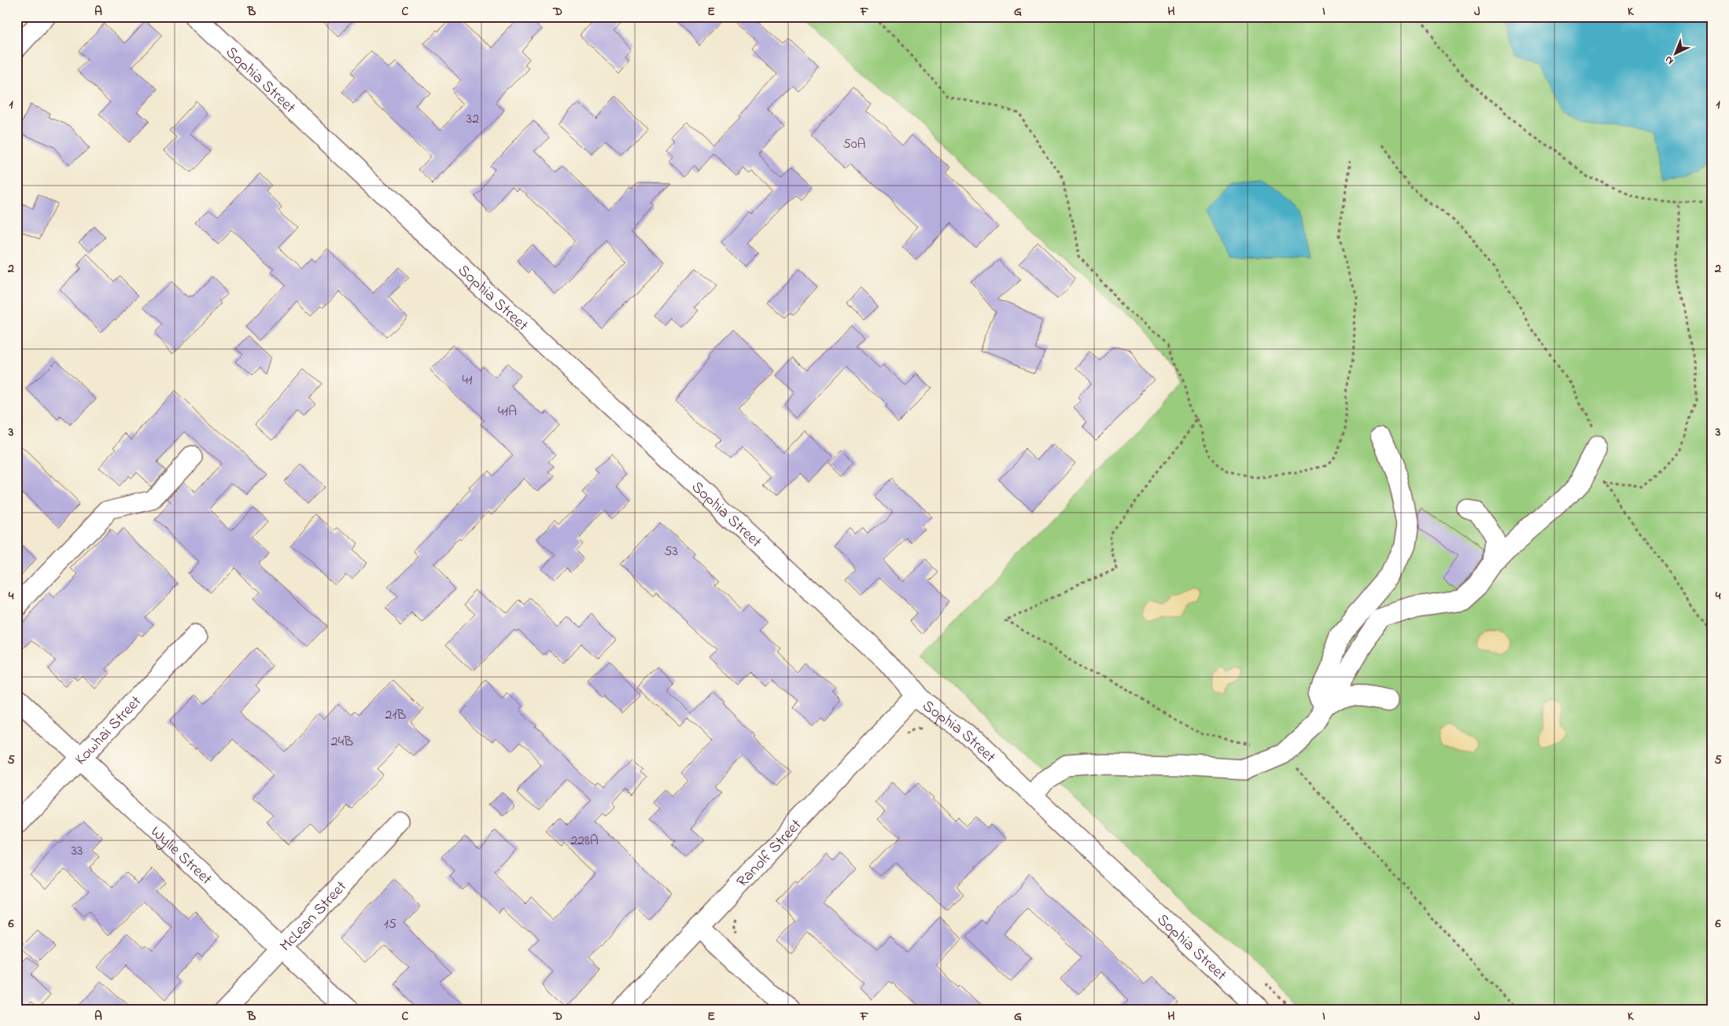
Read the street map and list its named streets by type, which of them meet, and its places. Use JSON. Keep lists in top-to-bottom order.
{
  "streets": {
    "street": [
      "Sophia Street",
      "Kowhai Street",
      "Ranolf Street",
      "Wylie Street",
      "McLean Street"
    ]
  },
  "crossings": [
    ["Sophia Street", "Ranolf Street"],
    ["Kowhai Street", "Wylie Street"],
    ["Wylie Street", "McLean Street"]
  ],
  "house_numbers": [
    "32",
    "50A",
    "41",
    "41A",
    "53",
    "21B",
    "24B",
    "228A",
    "33",
    "15"
  ],
  "north": "bottom left",
  "grid": {
    "columns": [
      "A",
      "B",
      "C",
      "D",
      "E",
      "F",
      "G",
      "H",
      "I",
      "J",
      "K"
    ],
    "rows": [
      "1",
      "2",
      "3",
      "4",
      "5",
      "6"
    ]
  }
}
